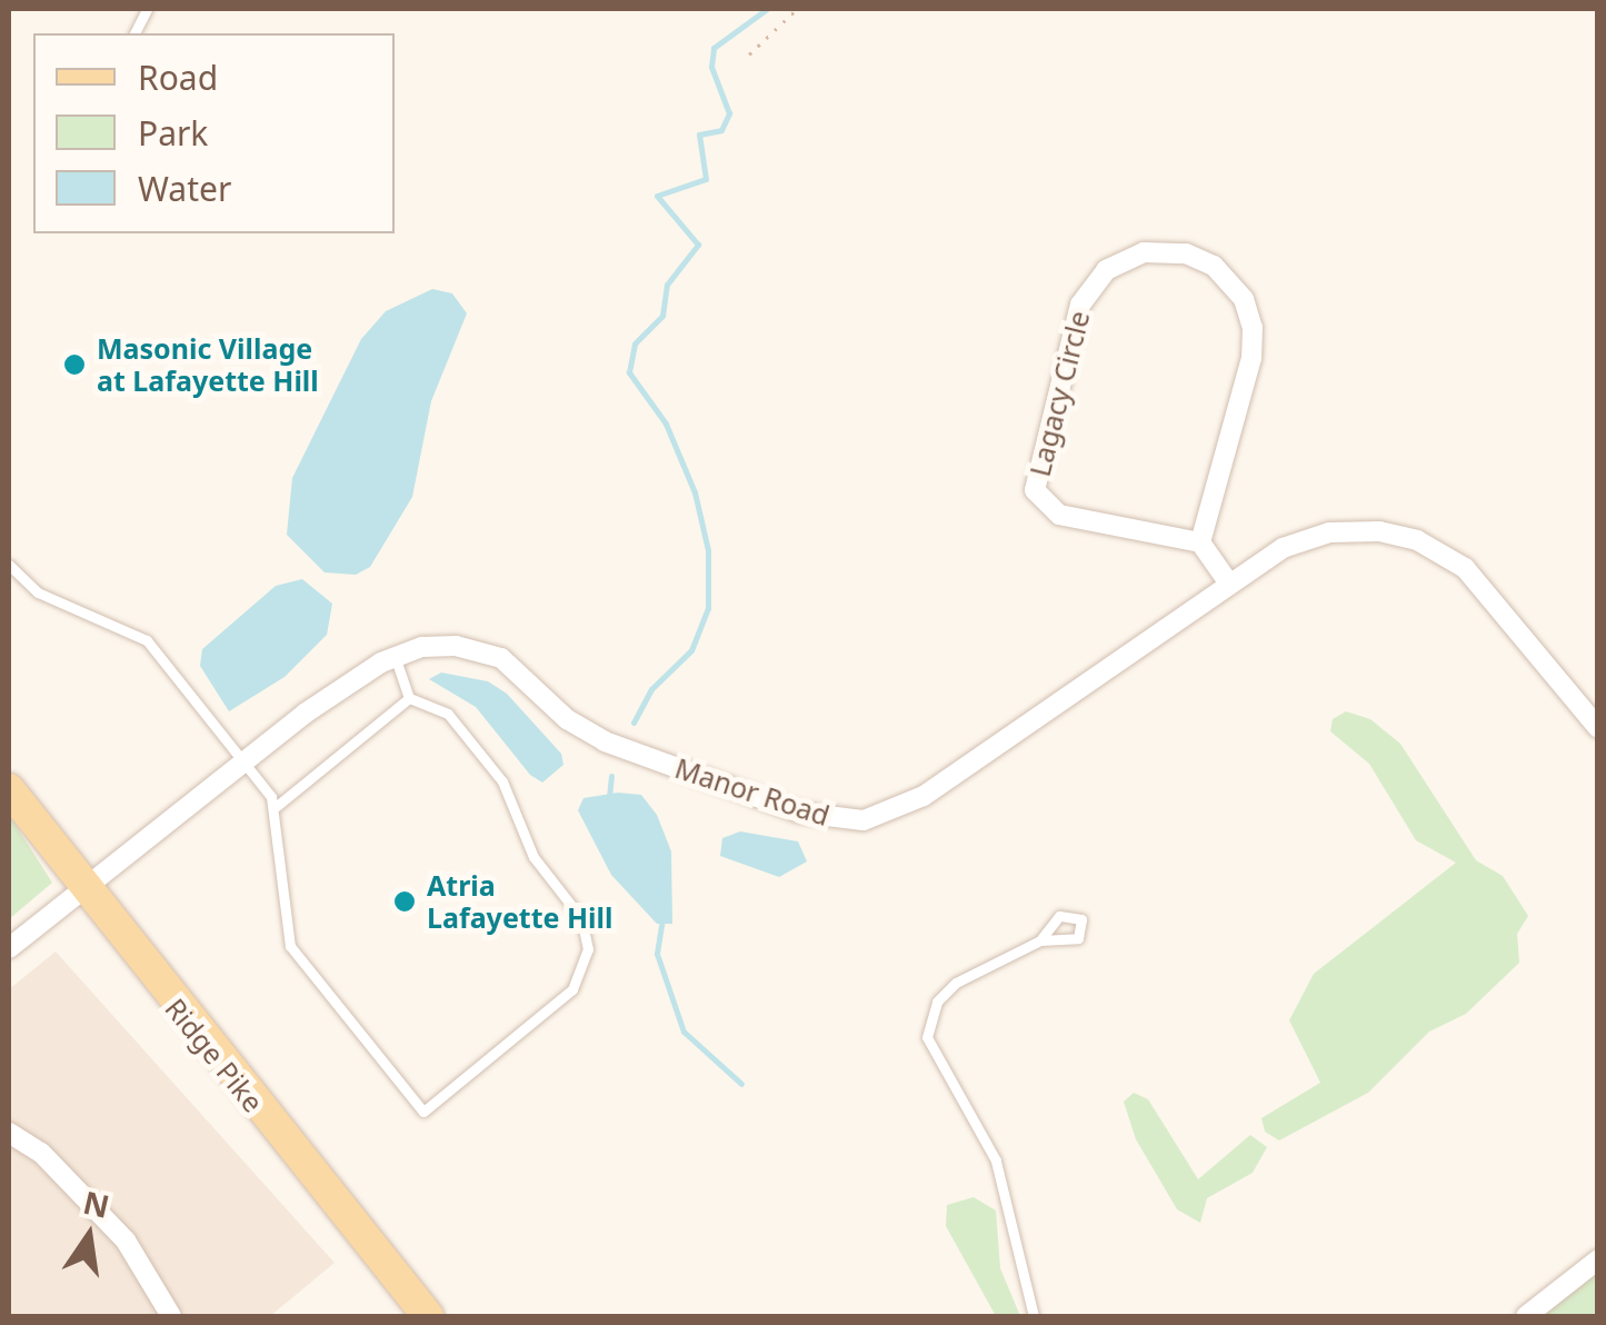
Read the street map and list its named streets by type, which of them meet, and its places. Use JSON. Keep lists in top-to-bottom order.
{
  "streets": {
    "main road": ["Ridge Pike"],
    "street": ["Lagacy Circle", "Manor Road"]
  },
  "crossings": [
    ["Manor Road", "Ridge Pike"]
  ],
  "places": ["Masonic Village at Lafayette Hill", "Atria Lafayette Hill"],
  "legend": ["Road", "Park", "Water"],
  "north": "top"
}
